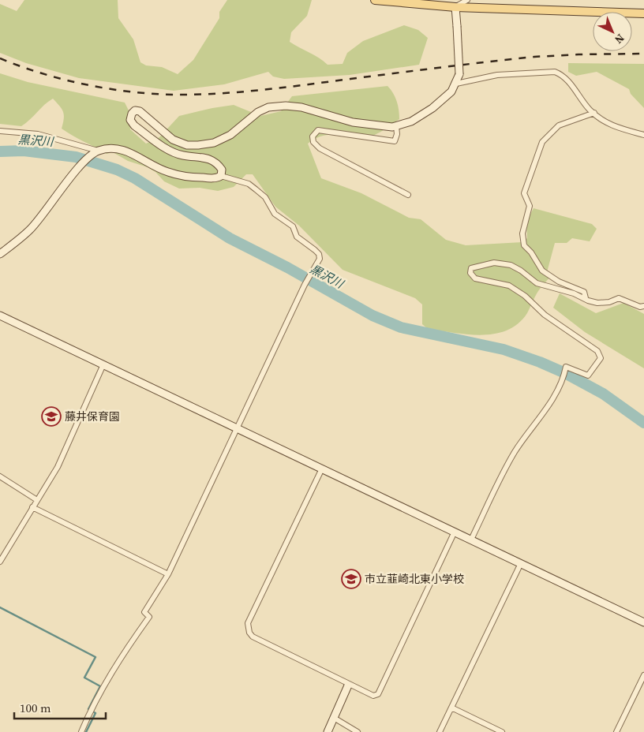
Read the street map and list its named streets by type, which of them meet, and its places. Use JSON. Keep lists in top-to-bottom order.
{
  "water": ["黒沢川"],
  "places": {
    "school or university": ["藤井保育園", "市立韮崎北東小学校"]
  },
  "scale_bar": "100 m",
  "north": "bottom right"
}
